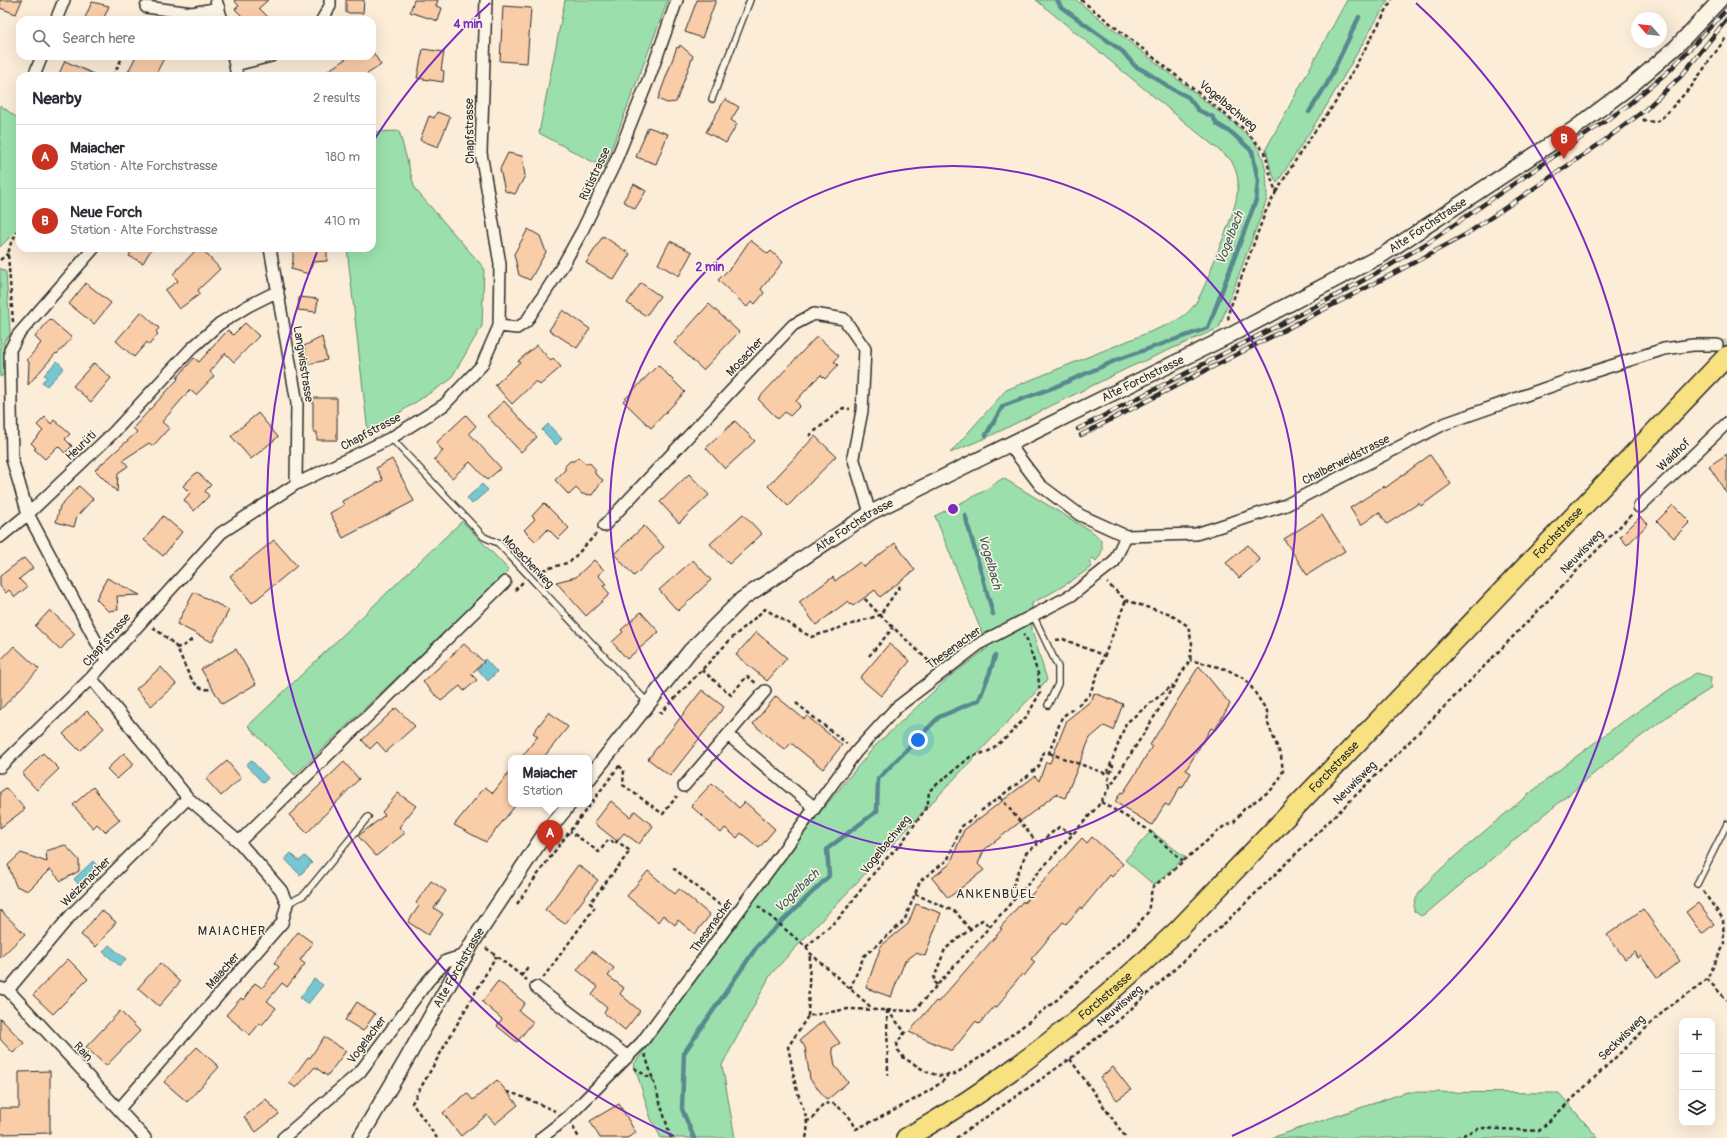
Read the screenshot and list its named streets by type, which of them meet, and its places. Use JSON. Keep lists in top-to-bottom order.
{
  "streets": {
    "highway": ["Forchstrasse"],
    "street": [
      "Chapfstrasse",
      "Rütistrasse",
      "Alte Forchstrasse",
      "Mosacher",
      "Langwisstrasse",
      "Heurüti",
      "Waidhof",
      "Chalberweidstrasse",
      "Thesenacher",
      "Weizenacher",
      "Maiacher",
      "Vogelacher",
      "Rain"
    ],
    "lane": ["Mosacherweg"],
    "path": ["Vogelbachweg", "Neuwisweg", "Seckwisweg"]
  },
  "crossings": [
    ["Vogelbachweg", "Thesenacher"],
    ["Chapfstrasse", "Rütistrasse"],
    ["Chapfstrasse", "Langwisstrasse"],
    ["Chapfstrasse", "Mosacherweg"],
    ["Alte Forchstrasse", "Mosacher"],
    ["Alte Forchstrasse", "Chalberweidstrasse"],
    ["Alte Forchstrasse", "Mosacherweg"],
    ["Alte Forchstrasse", "Vogelacher"],
    ["Langwisstrasse", "Heurüti"],
    ["Waidhof", "Neuwisweg"],
    ["Chalberweidstrasse", "Forchstrasse"],
    ["Chalberweidstrasse", "Thesenacher"],
    ["Weizenacher", "Rain"],
    ["Maiacher", "Rain"]
  ],
  "districts": ["ANKENBÜEL", "MAIACHER"],
  "water": ["Vogelbach"],
  "north": "top left",
  "page": {
    "search": "Search here",
    "heading": ["Nearby", "2 results"],
    "list": [
      {
        "mark": "A",
        "name": "Maiacher",
        "note": "Station · Alte Forchstrasse",
        "value": "180 m"
      },
      {
        "mark": "B",
        "name": "Neue Forch",
        "note": "Station · Alte Forchstrasse",
        "value": "410 m"
      }
    ],
    "pins": ["B", "A"],
    "popup": ["Maiacher", "Station"],
    "map_buttons": ["+", "−"]
  },
  "rings": ["4 min", "2 min"]
}
